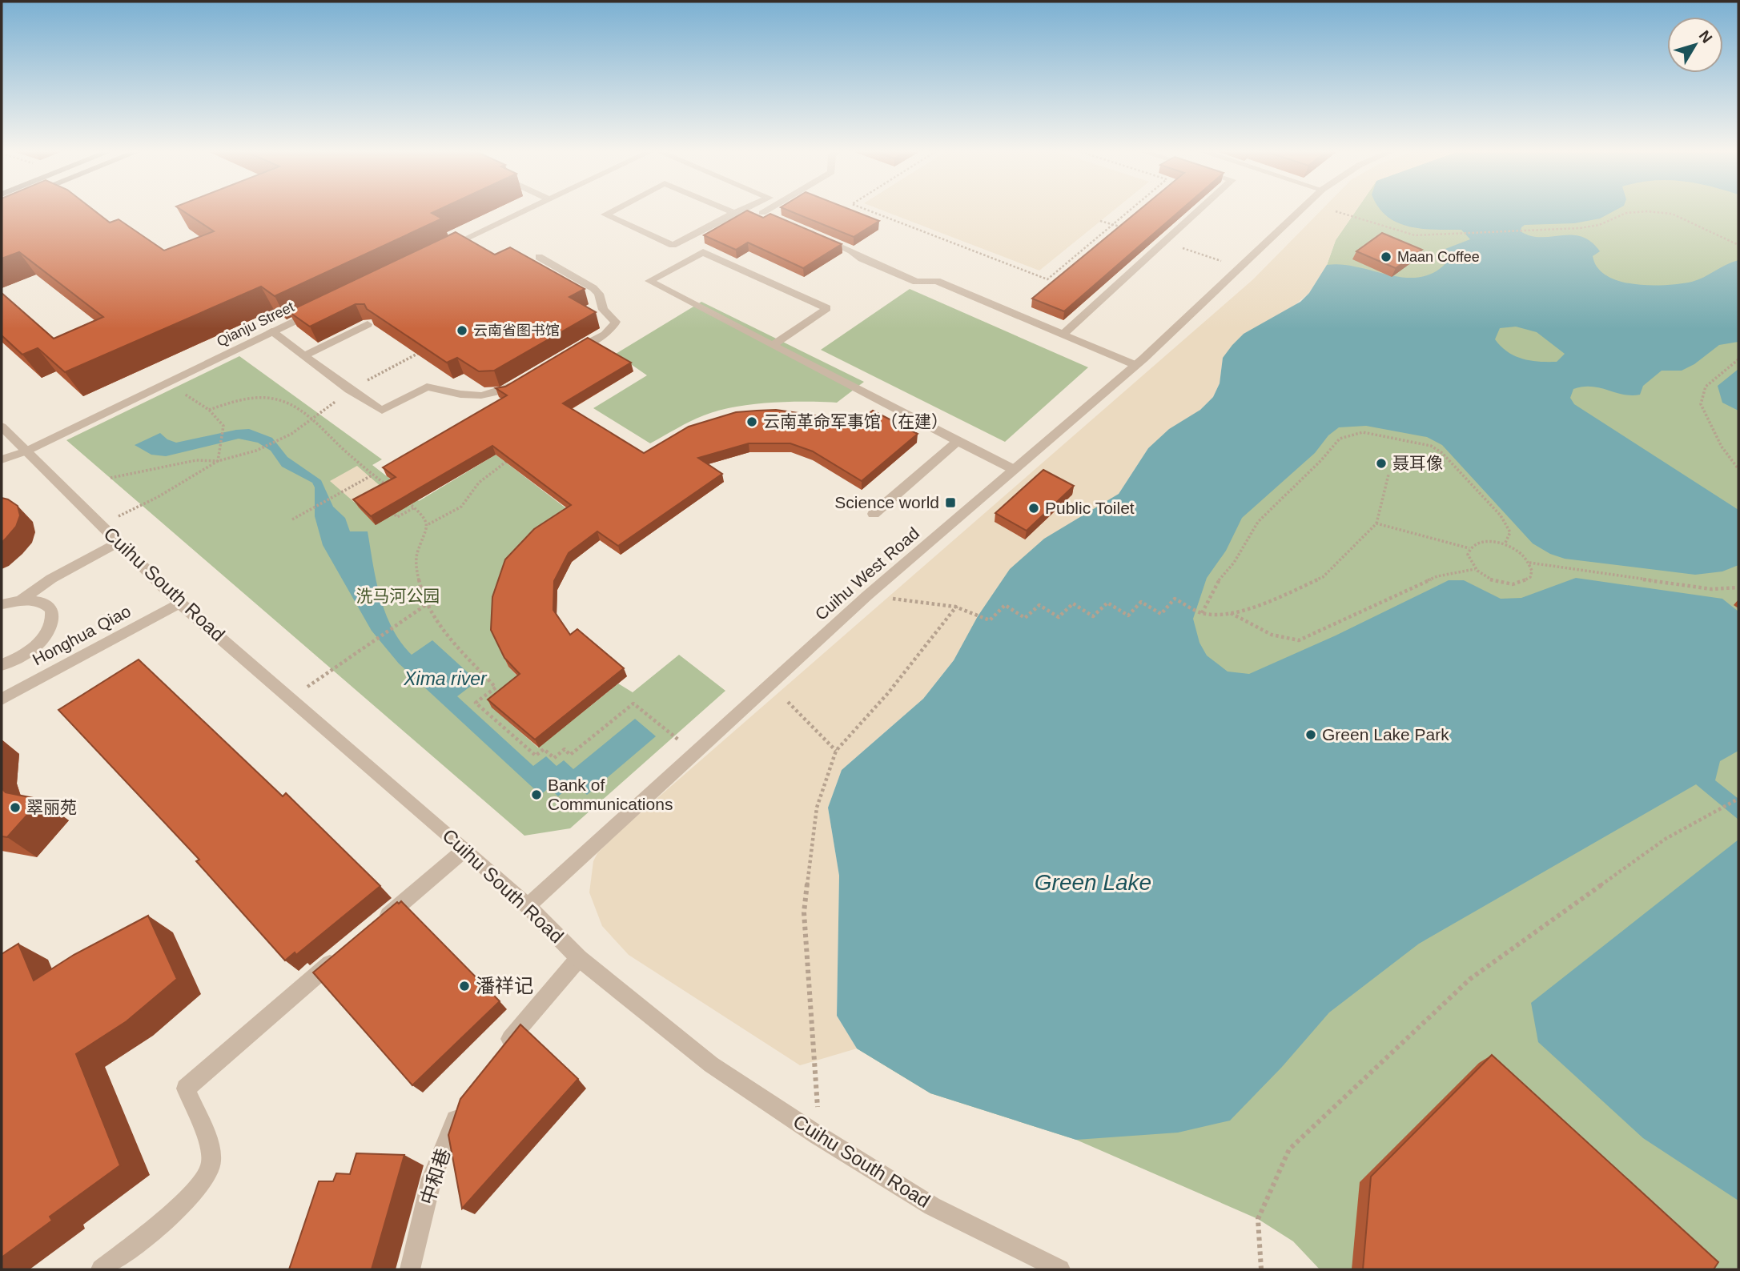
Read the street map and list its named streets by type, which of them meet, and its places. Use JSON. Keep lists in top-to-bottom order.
{
  "streets": {
    "street": [
      "Qianju Street",
      "Cuihu West Road",
      "Cuihu South Road",
      "Honghua Qiao",
      "中和巷"
    ]
  },
  "crossings": [
    ["Qianju Street", "Cuihu South Road"],
    ["Cuihu West Road", "Cuihu South Road"],
    ["Cuihu South Road", "Honghua Qiao"]
  ],
  "water": ["Xima river", "Green Lake"],
  "parks": ["洗马河公园"],
  "places": {
    "other": [
      "Maan Coffee",
      "云南省图书馆",
      "云南革命军事馆（在建）",
      "聂耳像",
      "Public Toilet",
      "Green Lake Park",
      "Bank of Communications",
      "翠丽苑",
      "潘祥记"
    ],
    "transit": ["Science world"]
  },
  "north": "top right"
}
